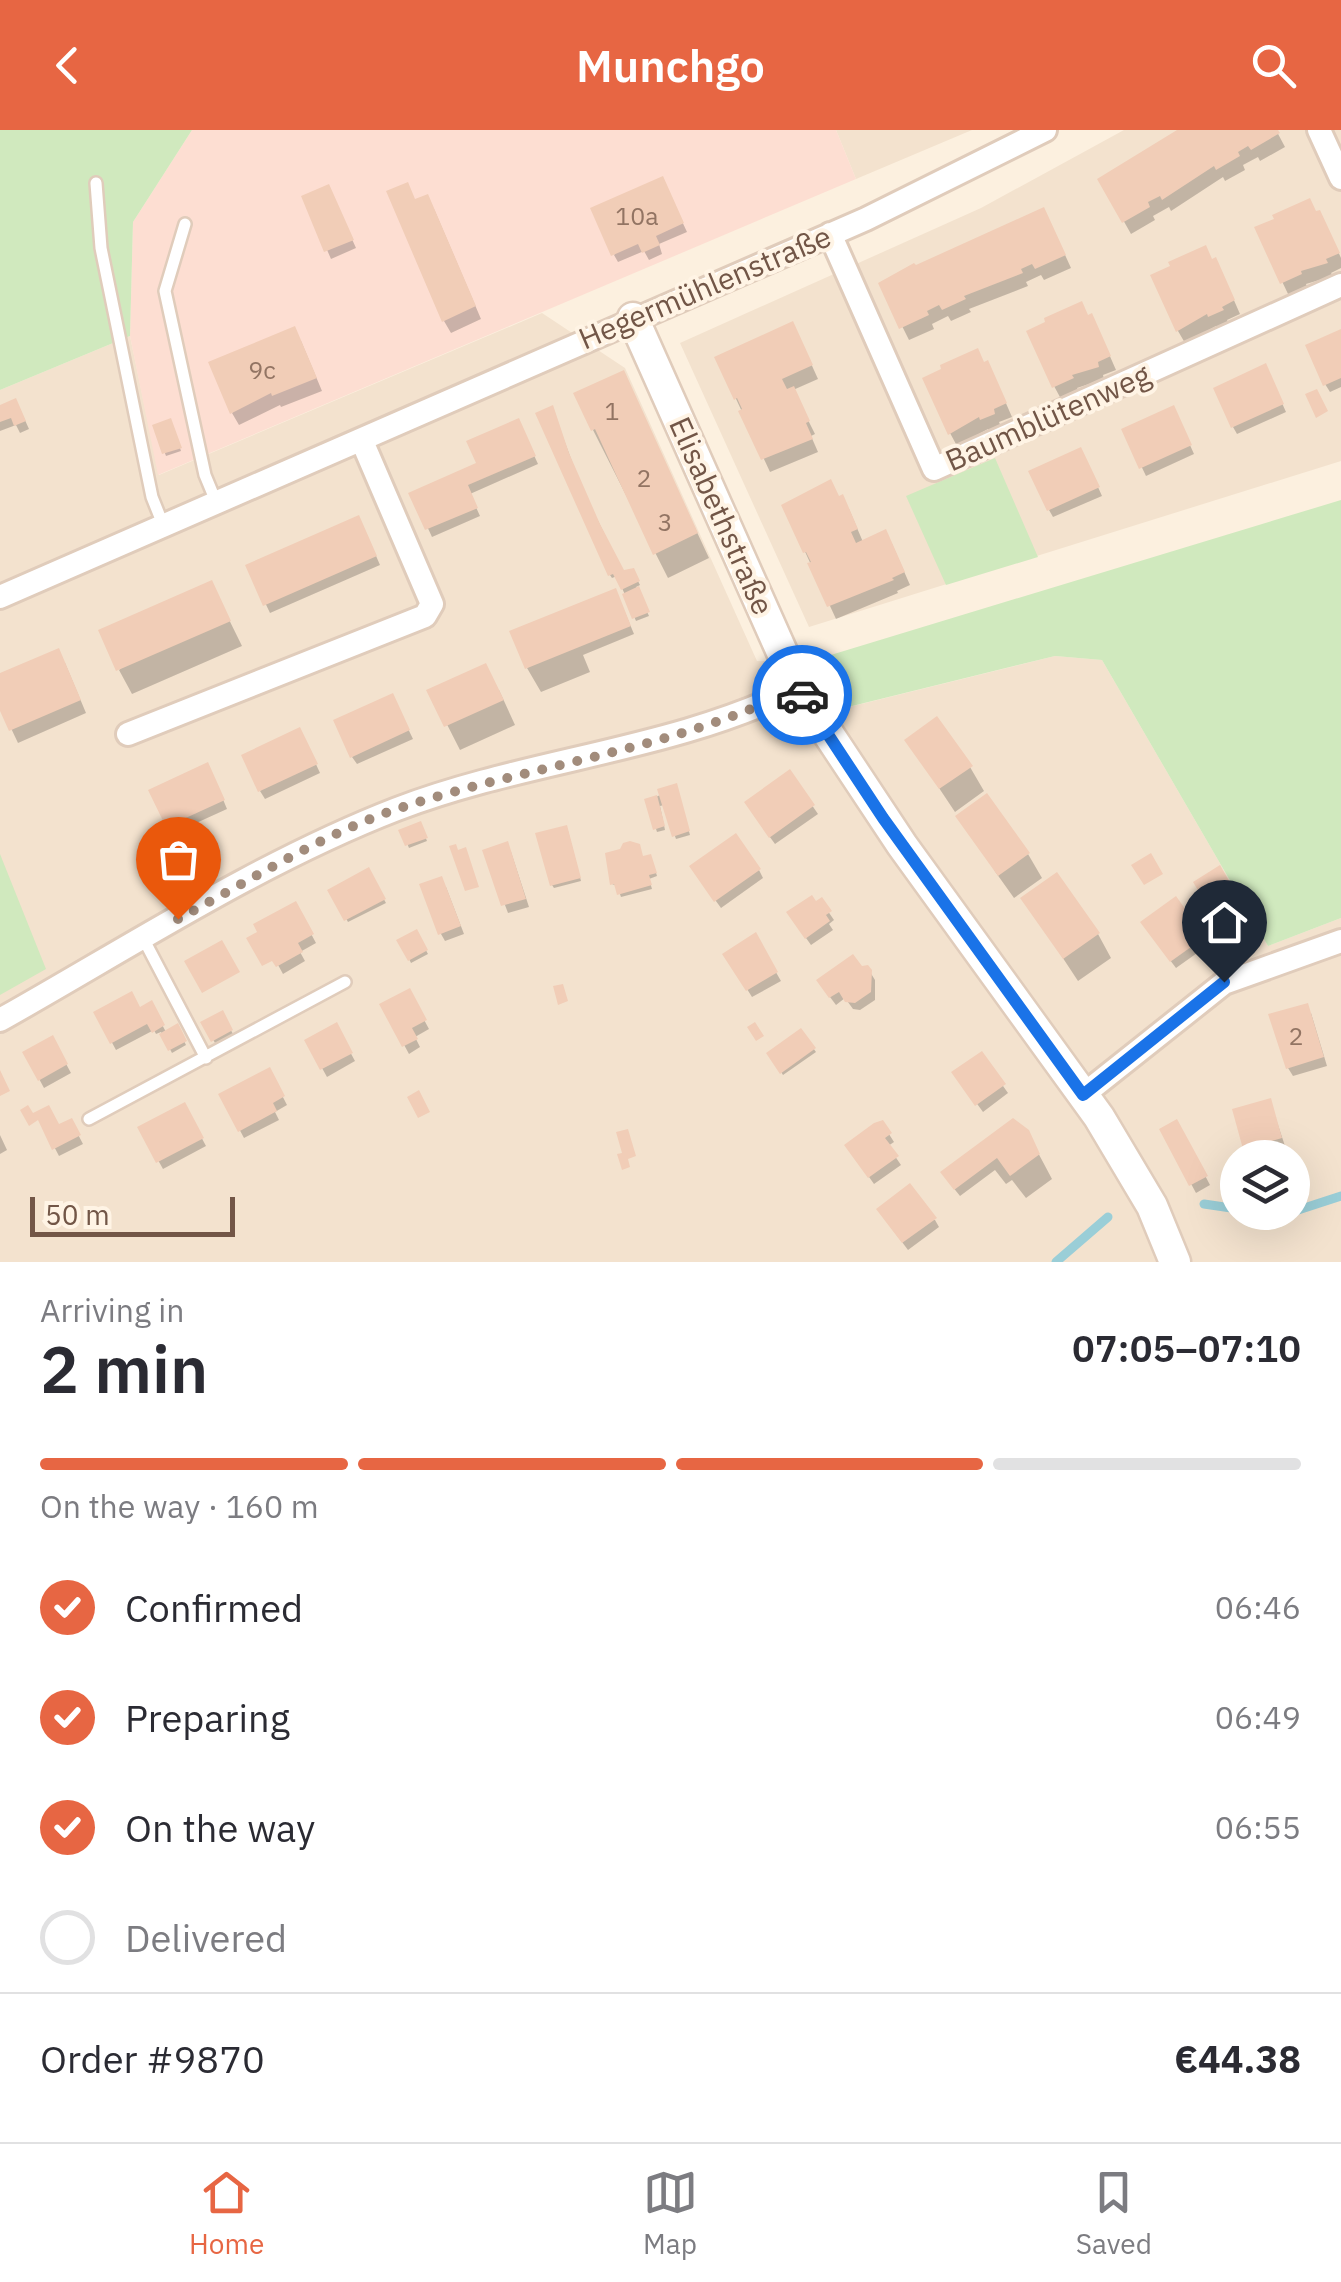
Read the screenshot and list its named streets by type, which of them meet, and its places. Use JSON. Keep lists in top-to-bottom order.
{
  "streets": {
    "street": ["Hegermühlenstraße", "Baumblütenweg", "Elisabethstraße"]
  },
  "crossings": [
    ["Hegermühlenstraße", "Baumblütenweg"],
    ["Hegermühlenstraße", "Elisabethstraße"]
  ],
  "house_numbers": [
    "10a",
    "9c",
    "1",
    "2",
    "3",
    "2"
  ],
  "scale_bar": "50 m",
  "page": {
    "header": "Munchgo",
    "scale": "50 m",
    "heading": ["2 min", "Arriving in", "07:05–07:10"],
    "panel": ["Order #9870", "€44.38"],
    "bar": "On the way · 160 m",
    "list": [
      ["Confirmed", "06:46"],
      ["Preparing", "06:49"],
      ["On the way", "06:55"],
      "Delivered"
    ],
    "tabs": ["Home", "Map", "Saved"]
  }
}
